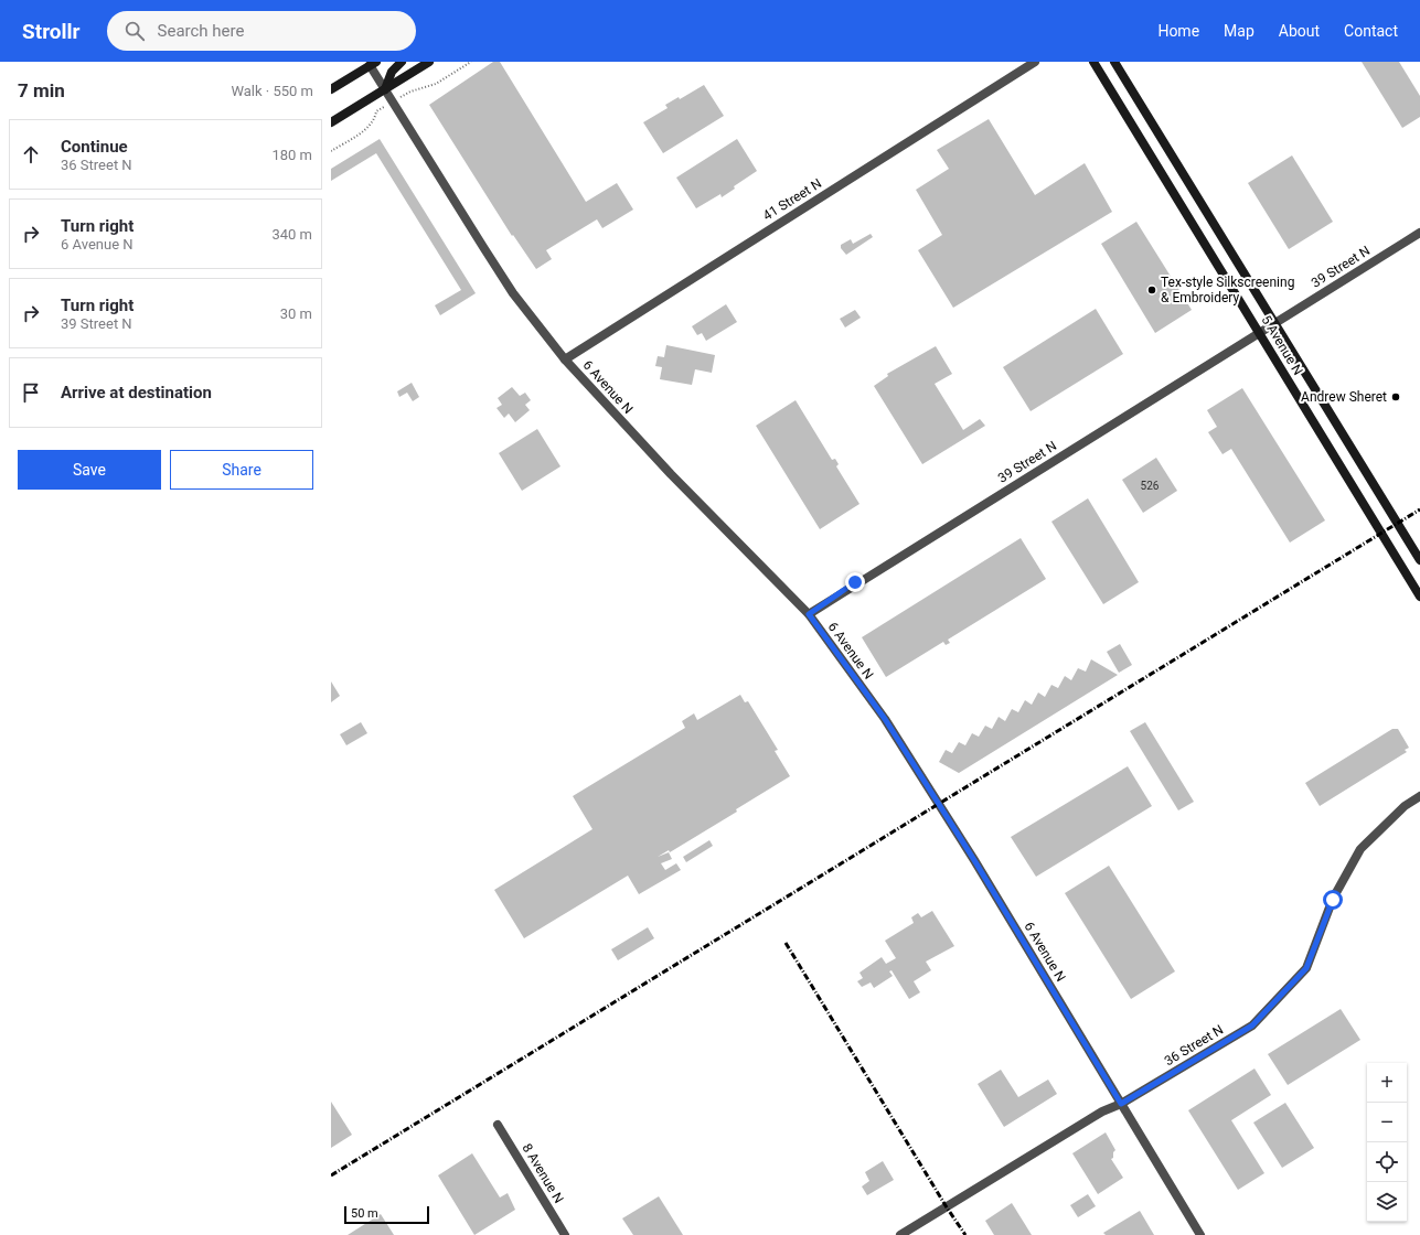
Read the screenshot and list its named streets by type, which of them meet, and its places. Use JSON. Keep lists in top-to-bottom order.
{
  "streets": {
    "main road": ["5 Avenue N"],
    "street": [
      "41 Street N",
      "39 Street N",
      "6 Avenue N",
      "36 Street N",
      "8 Avenue N"
    ]
  },
  "crossings": [
    ["41 Street N", "6 Avenue N"],
    ["39 Street N", "5 Avenue N"],
    ["39 Street N", "6 Avenue N"],
    ["6 Avenue N", "36 Street N"]
  ],
  "places": ["Tex-style Silkscreening & Embroidery", "Andrew Sheret"],
  "house_numbers": ["526"],
  "scale_bar": "50 m",
  "page": {
    "header": "Strollr",
    "search": "Search here",
    "nav": [
      "Home",
      "Map",
      "About",
      "Contact"
    ],
    "heading": ["7 min", "Walk · 550 m"],
    "list": [
      ["Continue", "36 Street N", "180 m"],
      ["Turn right", "6 Avenue N", "340 m"],
      ["Turn right", "39 Street N", "30 m"],
      "Arrive at destination"
    ],
    "buttons": ["Save", "Share"],
    "map_buttons": ["+", "−"],
    "scale": "50 m"
  }
}
